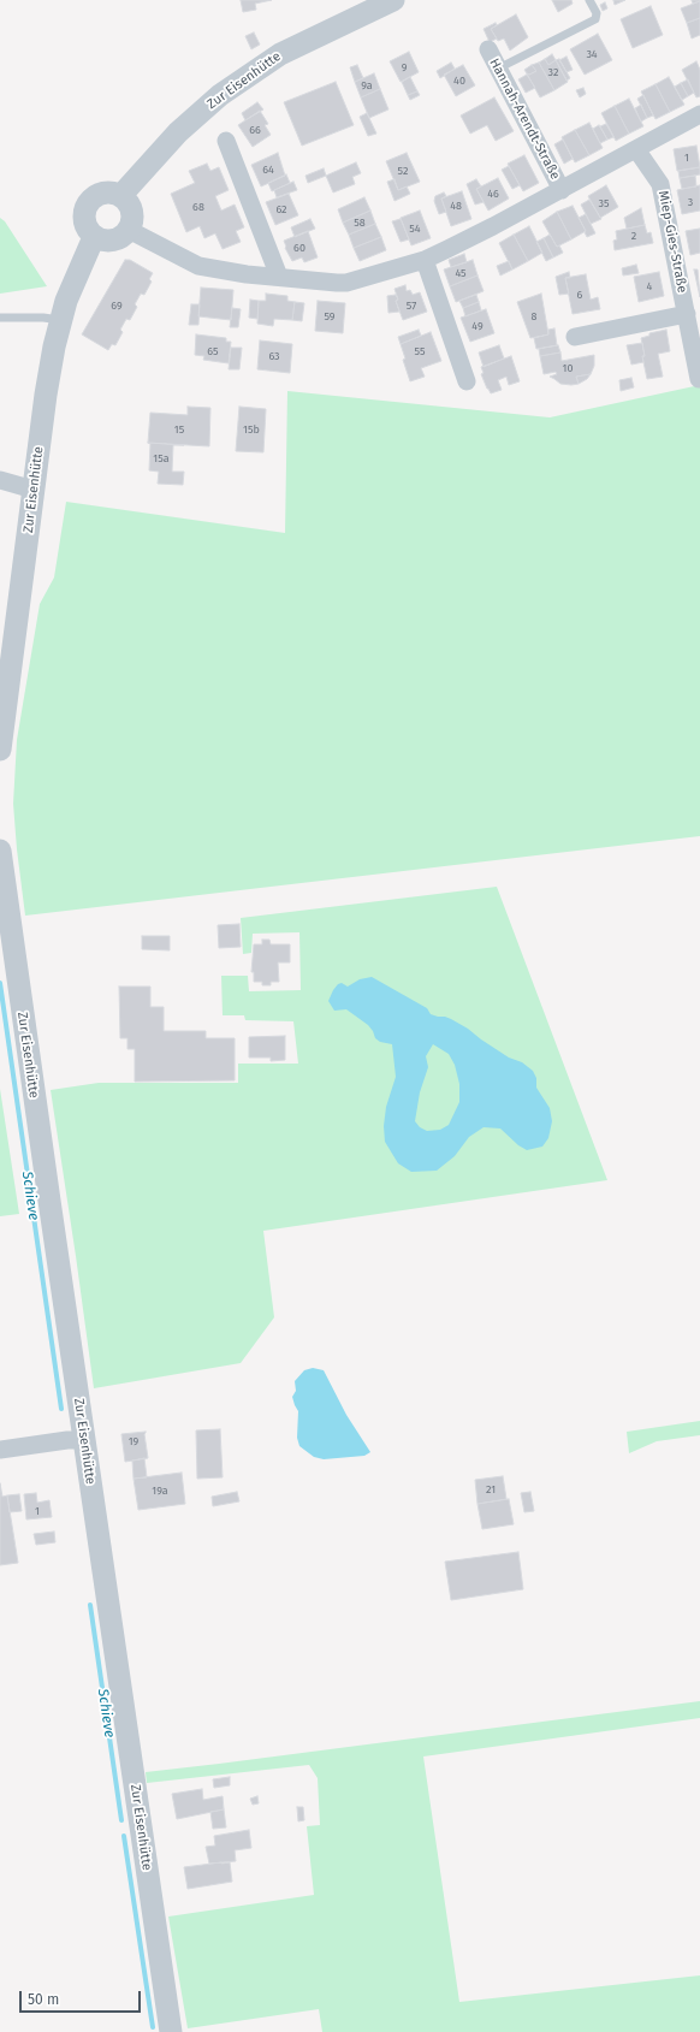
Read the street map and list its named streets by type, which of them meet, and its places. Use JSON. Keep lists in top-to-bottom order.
{
  "streets": {
    "street": ["Zur Eisenhütte", "Hannah-Arendt-Straße", "Miep-Gies-Straße"]
  },
  "crossings": [
    ["Zur Eisenhütte", "Hannah-Arendt-Straße"],
    ["Hannah-Arendt-Straße", "Miep-Gies-Straße"]
  ],
  "water": ["Schieve"],
  "house_numbers": [
    "34",
    "9",
    "32",
    "40",
    "9a",
    "66",
    "1",
    "64",
    "52",
    "46",
    "3",
    "35",
    "48",
    "68",
    "62",
    "58",
    "54",
    "2",
    "60",
    "45",
    "4",
    "6",
    "69",
    "57",
    "59",
    "8",
    "49",
    "65",
    "55",
    "63",
    "10",
    "15",
    "15b",
    "15a",
    "19",
    "21",
    "19a",
    "1"
  ],
  "scale_bar": "50 m"
}
